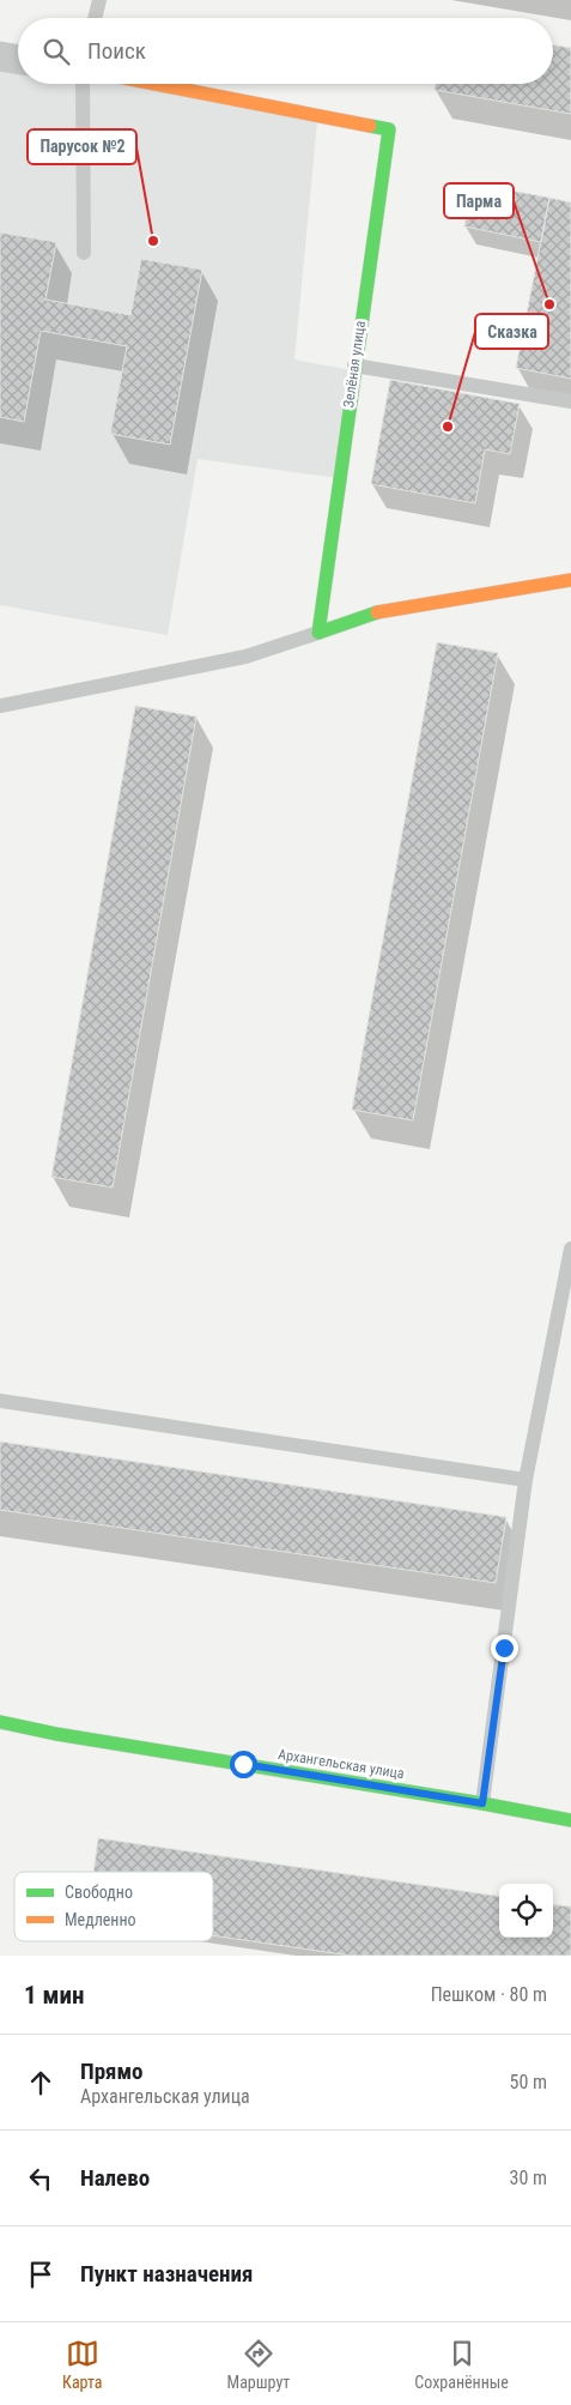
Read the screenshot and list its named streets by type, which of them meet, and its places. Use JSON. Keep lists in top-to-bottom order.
{
  "streets": {
    "street": ["Зелёная улица", "Архангельская улица"]
  },
  "places": ["Парусок №2", "Парма", "Сказка"],
  "legend": ["Свободно", "Медленно"],
  "page": {
    "search": "Поиск",
    "heading": ["1 мин", "Пешком · 80 m"],
    "list": [
      ["Прямо", "Архангельская улица", "50 m"],
      ["Налево", "30 m"],
      "Пункт назначения"
    ],
    "nav": ["Карта", "Маршрут", "Сохранённые"]
  }
}
